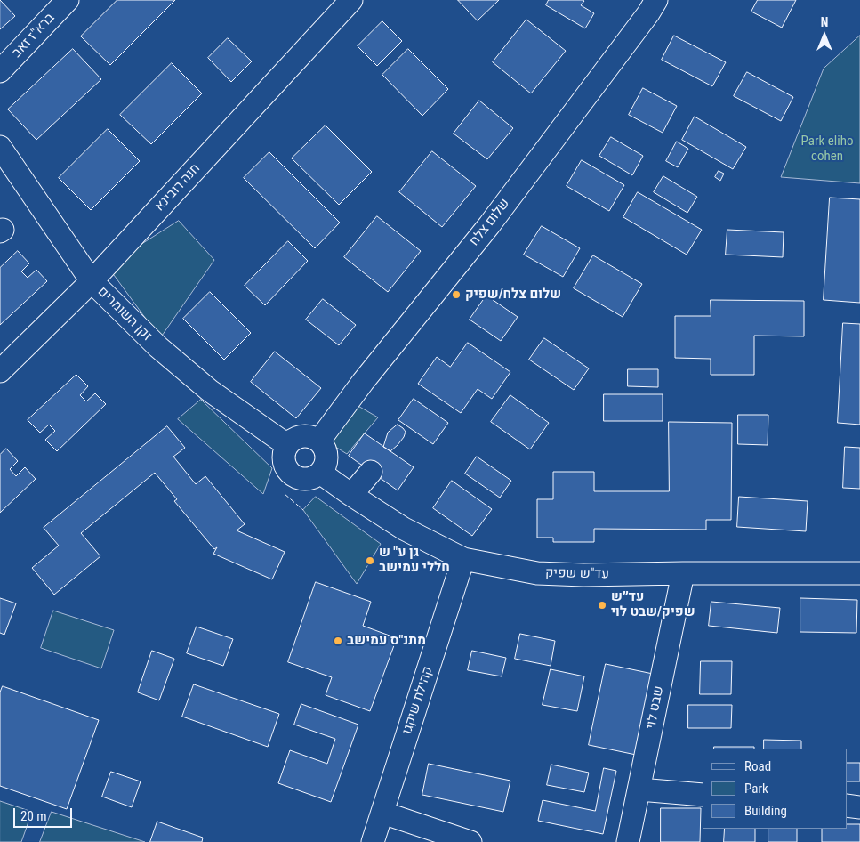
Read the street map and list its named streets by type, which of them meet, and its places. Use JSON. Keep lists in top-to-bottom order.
{
  "streets": {
    "street": [
      "ברא\"ז זאב",
      "חנה רובינא",
      "שלום צלח",
      "זקן השומרים",
      "עד\"ש שפיק",
      "קהילת שיקגו",
      "שבט לוי"
    ]
  },
  "crossings": [
    ["חנה רובינא", "זקן השומרים"],
    ["שלום צלח", "זקן השומרים"],
    ["שלום צלח", "עד\"ש שפיק"],
    ["זקן השומרים", "עד\"ש שפיק"],
    ["עד\"ש שפיק", "קהילת שיקגו"],
    ["עד\"ש שפיק", "שבט לוי"]
  ],
  "parks": ["Park eliho cohen"],
  "places": [
    "שלום צלח/שפיק",
    "גן ע\" ש חללי עמישב",
    "עד״ש שפיק/שבט לוי",
    "מתנ\"ס עמישב"
  ],
  "legend": ["Road", "Park", "Building"],
  "scale_bar": "20 m",
  "north": "top"
}
